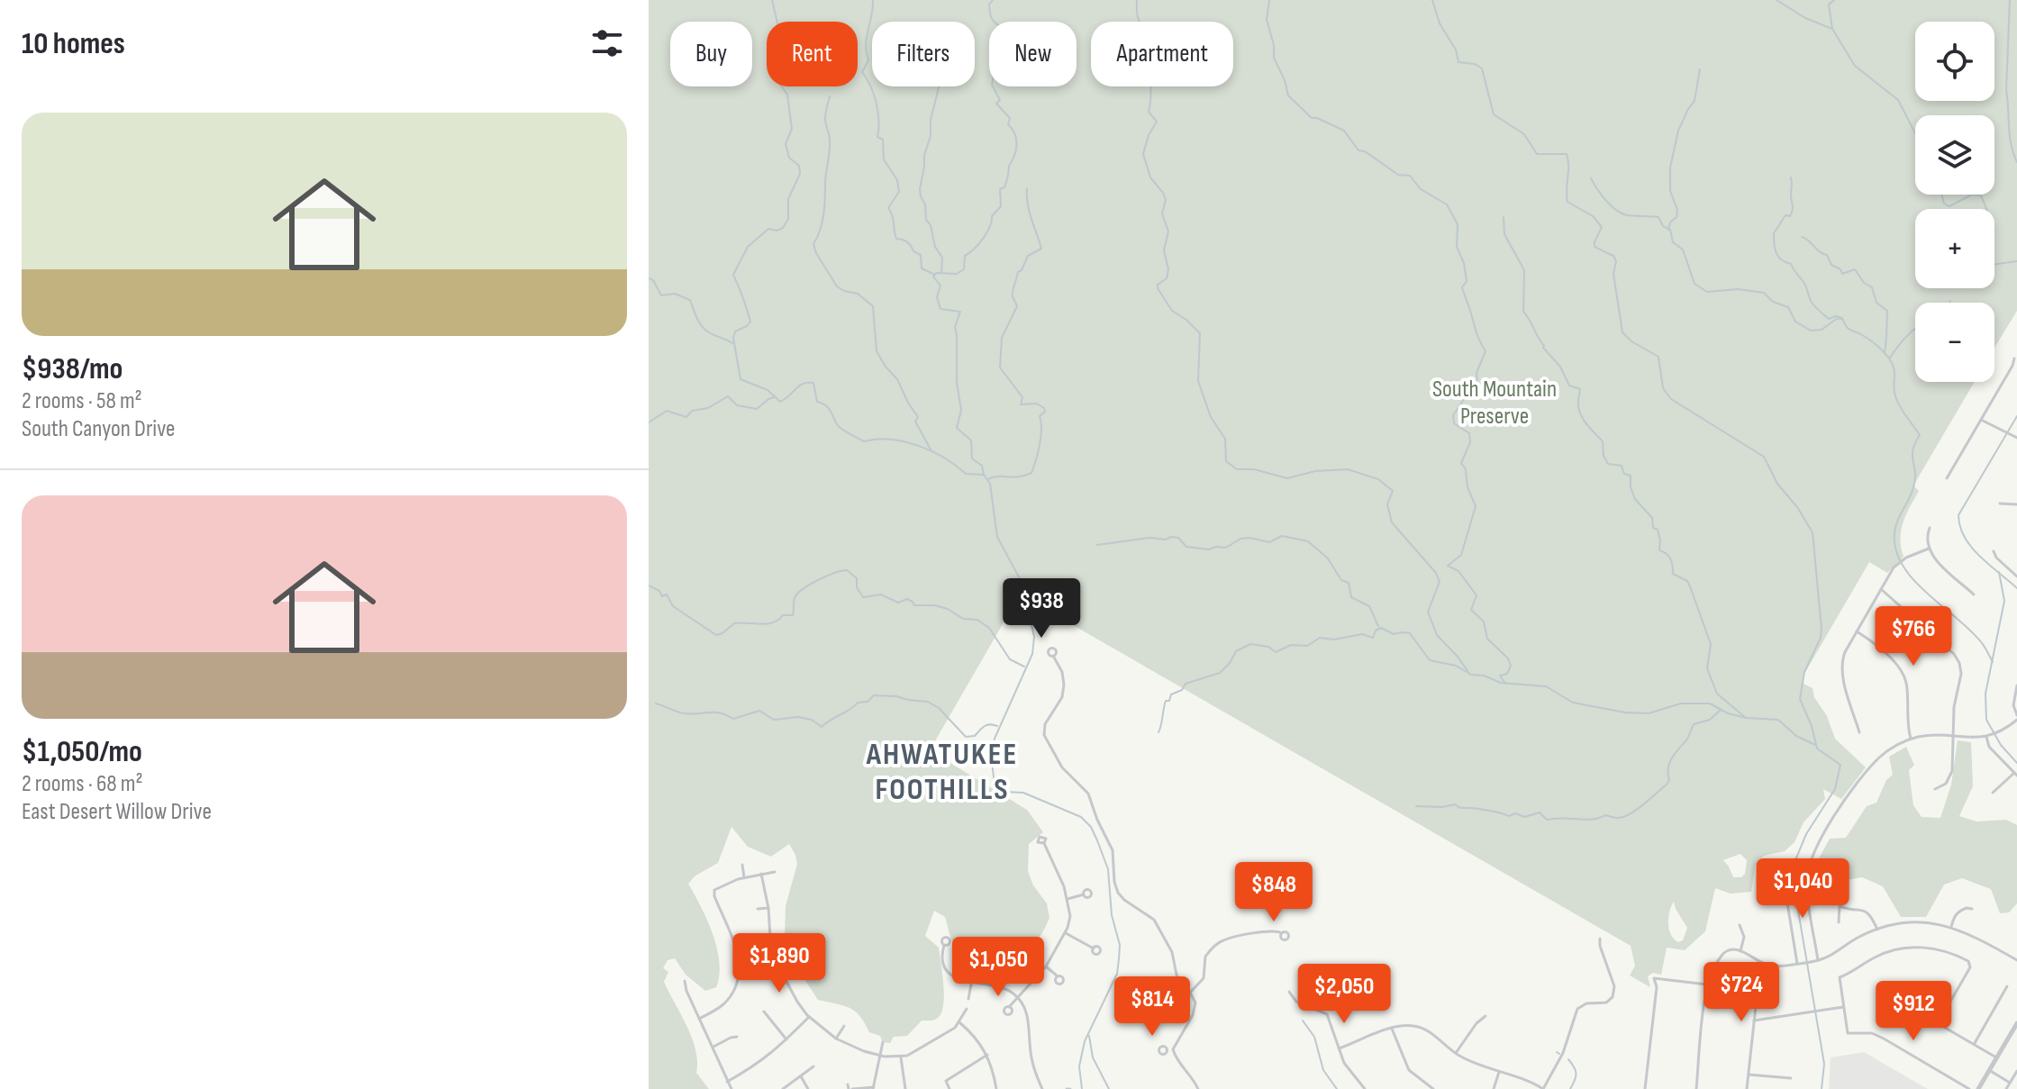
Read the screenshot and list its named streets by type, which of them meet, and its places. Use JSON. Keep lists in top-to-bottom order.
{
  "districts": ["AHWATUKEE FOOTHILLS"],
  "parks": ["South Mountain Preserve"],
  "page": {
    "heading": "10 homes",
    "map_buttons": ["+", "−"],
    "chip": [
      "Buy",
      "Rent",
      "Filters",
      "New",
      "Apartment"
    ],
    "list": [
      {
        "name": "$938/mo",
        "note": "2 rooms · 58 m² · South Canyon Drive"
      },
      {
        "name": "$1,050/mo",
        "note": "2 rooms · 68 m² · East Desert Willow Drive"
      }
    ],
    "price": [
      "$938",
      "$766",
      "$1,040",
      "$848",
      "$1,890",
      "$1,050",
      "$724",
      "$2,050",
      "$814",
      "$912"
    ]
  }
}
